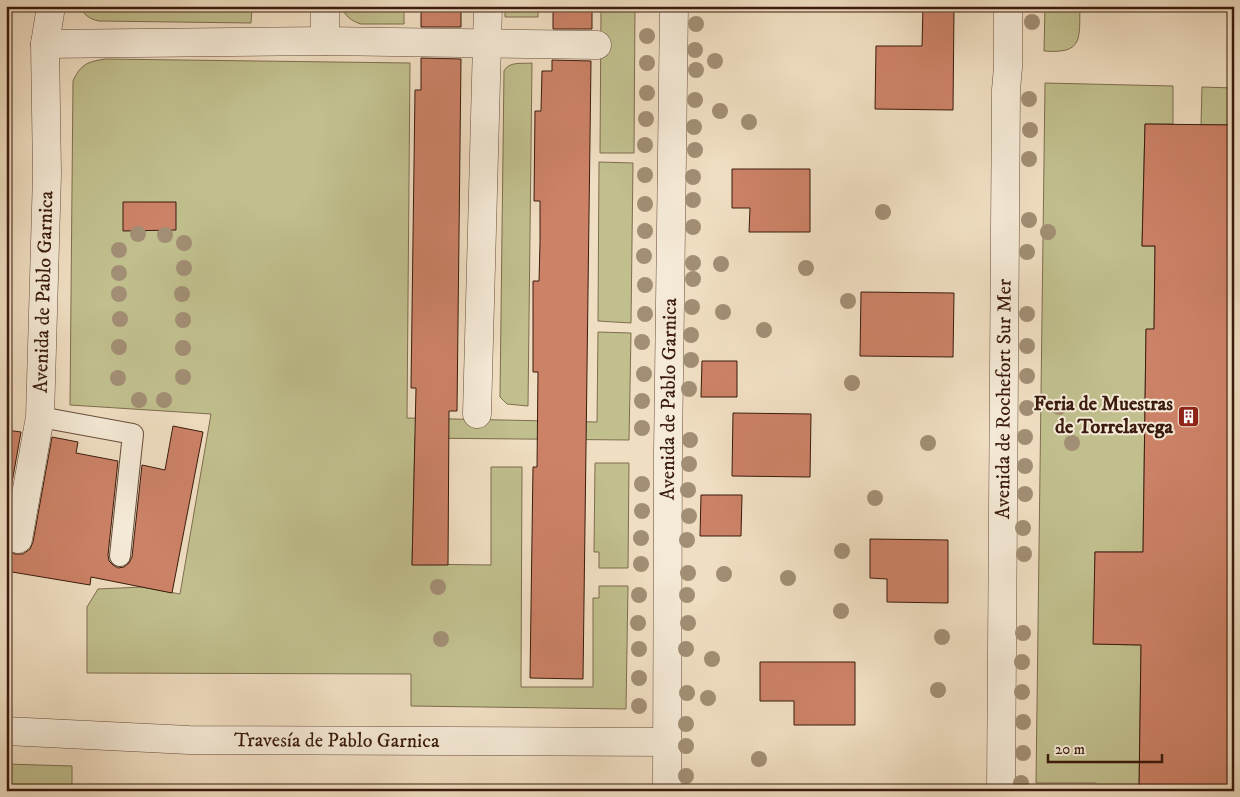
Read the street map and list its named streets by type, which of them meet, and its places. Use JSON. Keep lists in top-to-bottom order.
{
  "streets": {
    "street": ["Avenida de Pablo Garnica", "Avenida de Rochefort Sur Mer", "Travesía de Pablo Garnica"]
  },
  "crossings": [
    ["Avenida de Pablo Garnica", "Travesía de Pablo Garnica"]
  ],
  "places": {
    "building": ["Feria de Muestras de Torrelavega"]
  },
  "scale_bar": "20 m"
}
